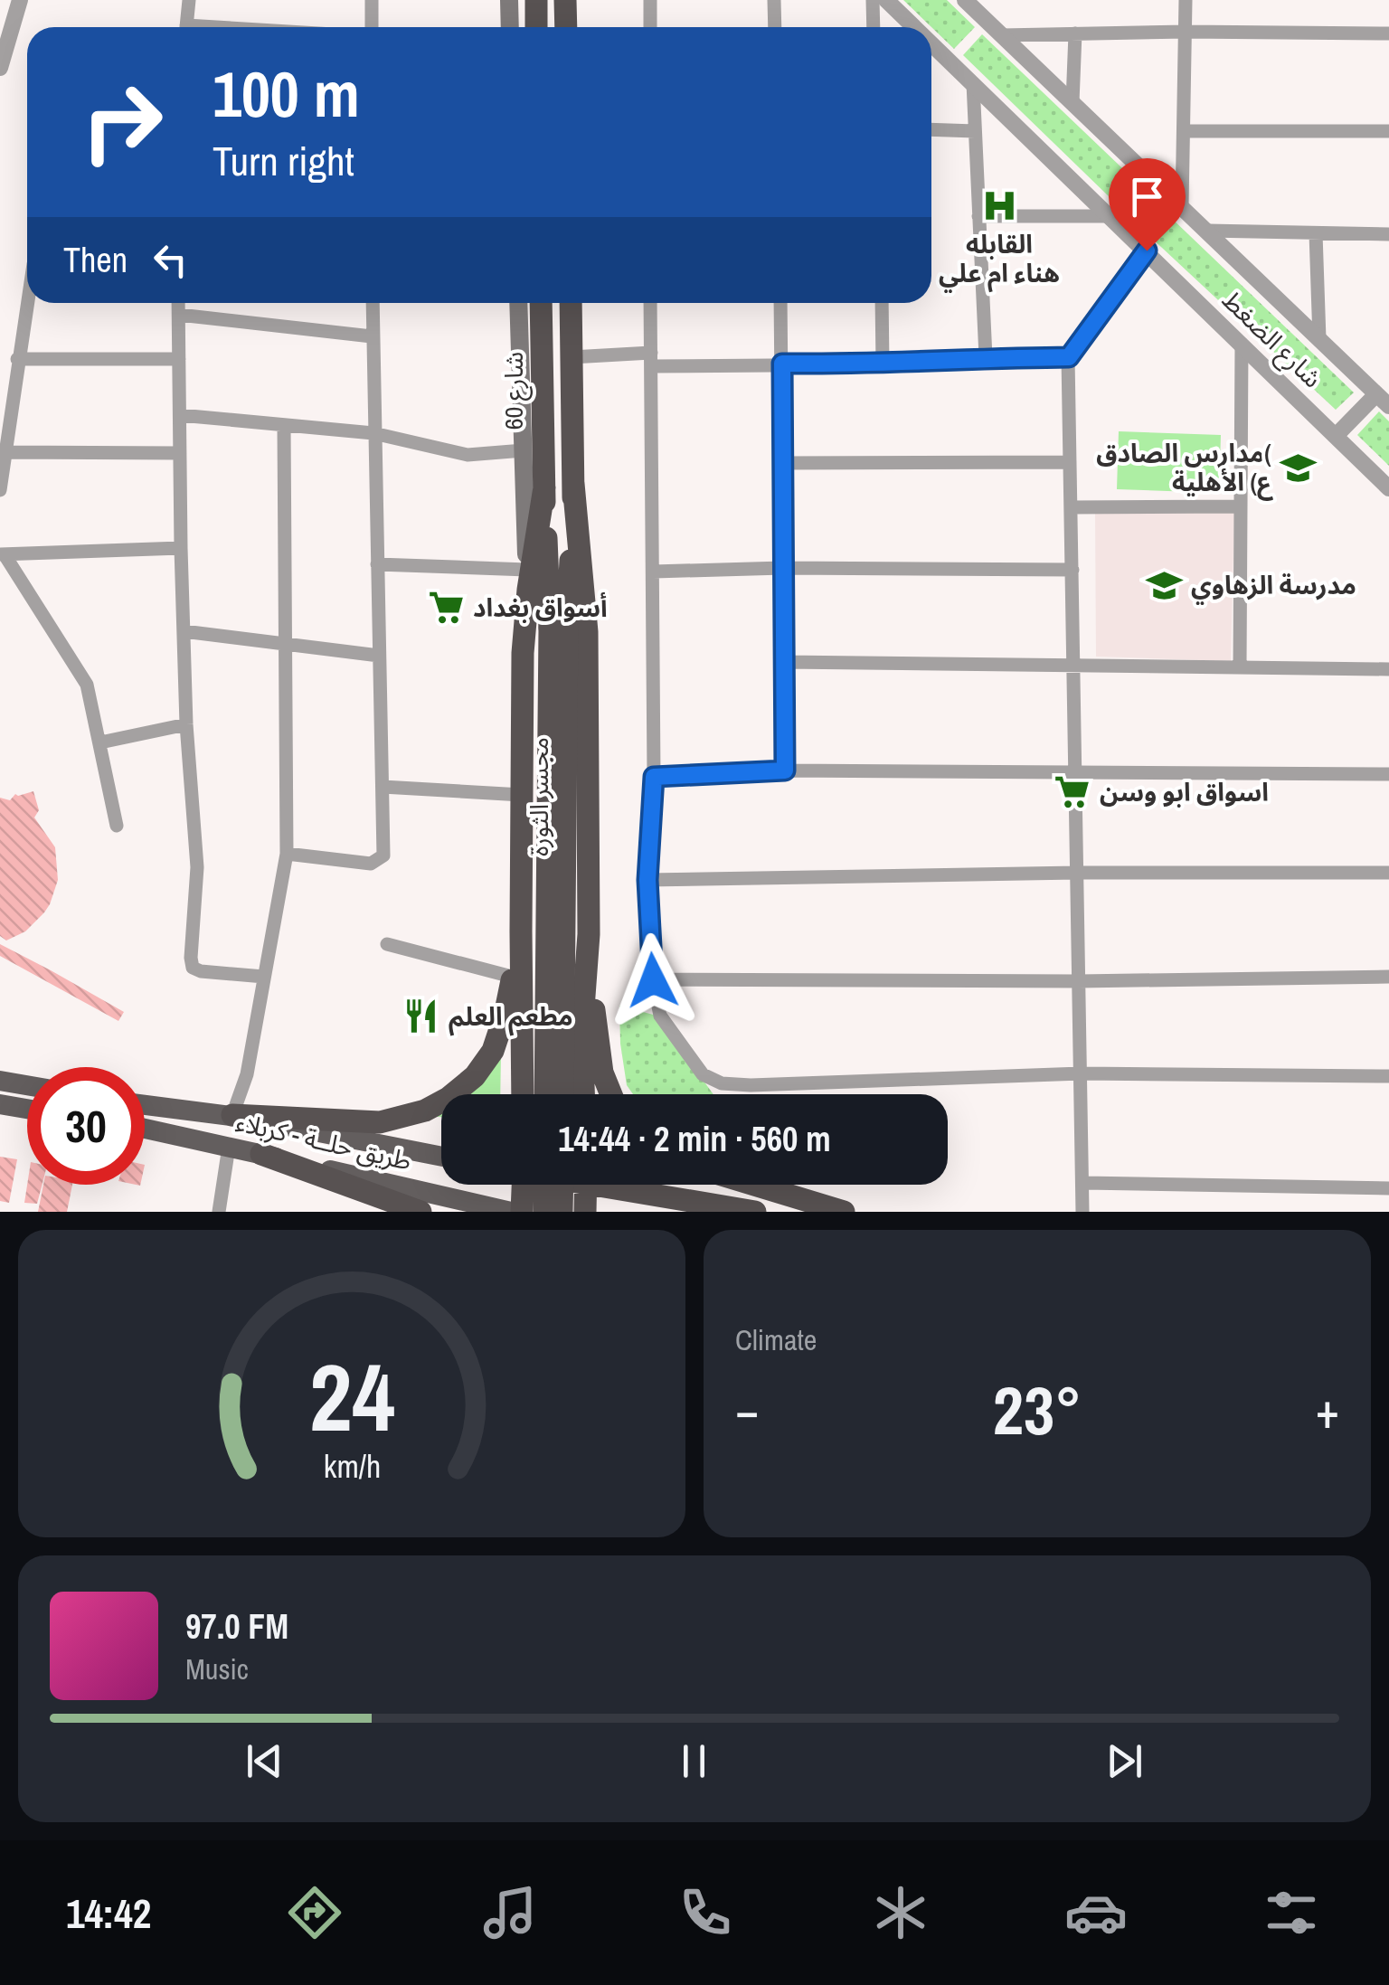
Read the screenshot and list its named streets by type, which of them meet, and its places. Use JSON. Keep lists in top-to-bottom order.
{
  "streets": {
    "highway": ["شارع 60", "مجسر الثورة"],
    "main road": ["طريق حلــة - كربلاء"],
    "street": ["شارع الضغط"]
  },
  "crossings": [
    ["شارع 60", "مجسر الثورة"]
  ],
  "places": {
    "hospital": ["القابله هناء ام علي"],
    "school or university": ["مدارس الصادق( ع) الأهلية", "مدرسة الزهاوي"],
    "supermarket": ["أسواق بغداد", "اسواق ابو وسن"],
    "restaurant": ["مطعم العلم"]
  },
  "page": {
    "turn": ["100 m", "Turn right"],
    "then": "Then",
    "limit": "30",
    "trip": "14:44 · 2 min · 560 m",
    "tile": "Climate",
    "heat": ["−", "23°", "+"],
    "song": ["97.0 FM", "Music"],
    "tabs": "14:42",
    "gauge": ["24", "km/h"]
  }
}
